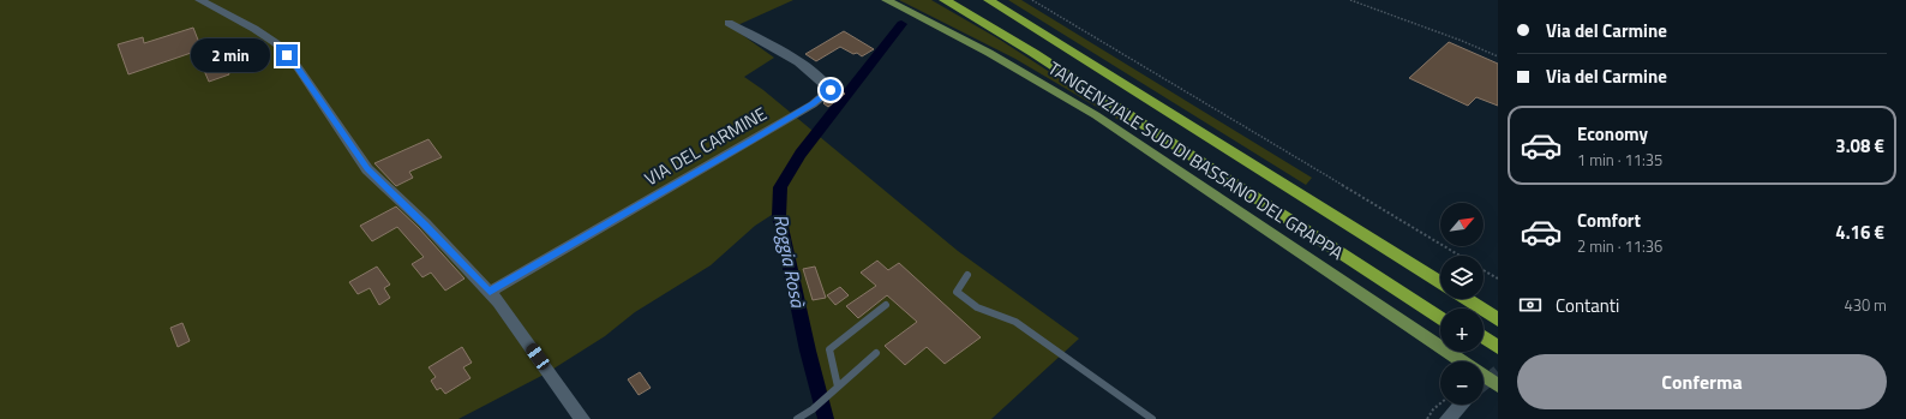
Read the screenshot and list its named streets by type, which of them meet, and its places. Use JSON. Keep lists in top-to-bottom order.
{
  "streets": {
    "main road": ["TANGENZIALE SUD DI BASSANO DEL GRAPPA"],
    "street": ["VIA DEL CARMINE"]
  },
  "water": ["Roggia Rosà"],
  "north": "top right",
  "page": {
    "banner": ["Via del Carmine", "Via del Carmine"],
    "bubble": "2 min",
    "list": [
      {
        "name": "Economy",
        "note": "1 min · 11:35",
        "value": "3.08 €"
      },
      {
        "name": "Comfort",
        "note": "2 min · 11:36",
        "value": "4.16 €"
      }
    ],
    "map_buttons": ["+", "−"],
    "pay": ["Contanti", "430 m"],
    "buttons": "Conferma"
  }
}
